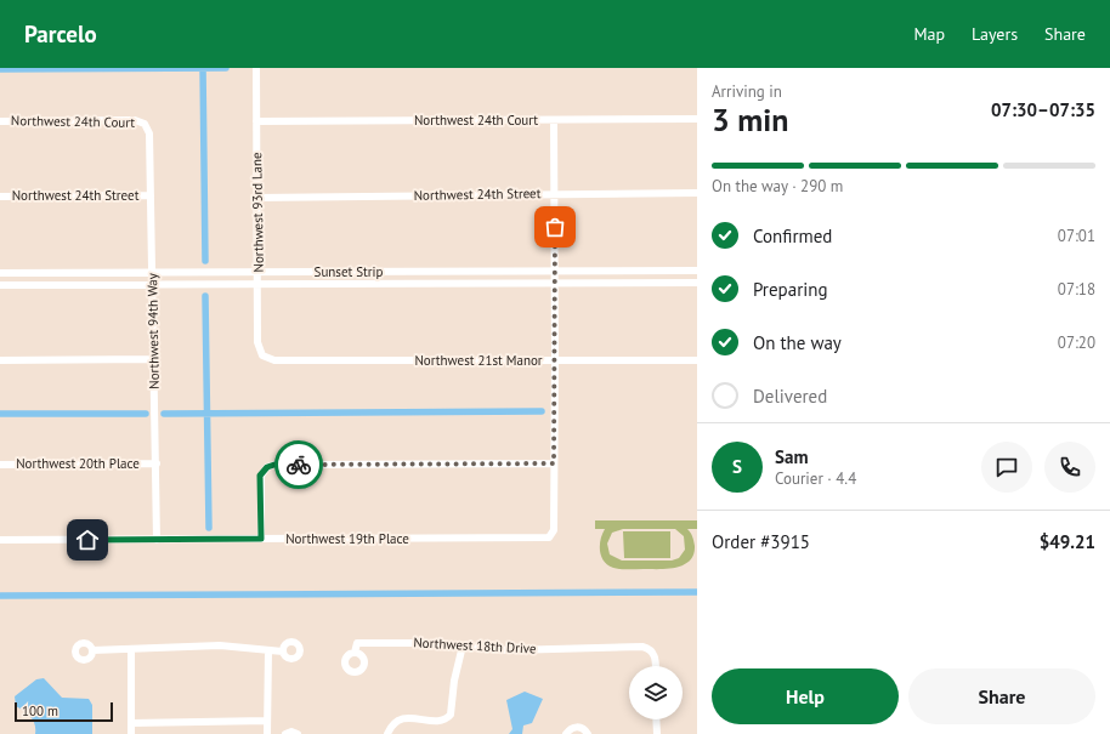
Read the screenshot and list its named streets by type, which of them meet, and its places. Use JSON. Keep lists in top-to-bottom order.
{
  "streets": {
    "street": [
      "Northwest 24th Court",
      "Northwest 24th Street",
      "Northwest 93rd Lane",
      "Sunset Strip",
      "Northwest 94th Way",
      "Northwest 21st Manor",
      "Northwest 20th Place",
      "Northwest 19th Place",
      "Northwest 18th Drive"
    ]
  },
  "crossings": [
    ["Northwest 24th Court", "Northwest 93rd Lane"],
    ["Northwest 24th Court", "Northwest 94th Way"],
    ["Northwest 24th Street", "Northwest 93rd Lane"],
    ["Northwest 24th Street", "Northwest 94th Way"],
    ["Northwest 93rd Lane", "Sunset Strip"],
    ["Northwest 93rd Lane", "Northwest 21st Manor"],
    ["Sunset Strip", "Northwest 94th Way"],
    ["Northwest 94th Way", "Northwest 20th Place"],
    ["Northwest 94th Way", "Northwest 19th Place"]
  ],
  "scale_bar": "100 m",
  "page": {
    "header": "Parcelo",
    "nav": ["Map", "Layers", "Share"],
    "heading": ["3 min", "Arriving in", "07:30–07:35"],
    "panel": [
      "Sam",
      "Courier · 4.4",
      "Order #3915",
      "$49.21"
    ],
    "bar": "On the way · 290 m",
    "list": [
      ["Confirmed", "07:01"],
      ["Preparing", "07:18"],
      ["On the way", "07:20"],
      "Delivered"
    ],
    "round": "S",
    "buttons": ["Help", "Share"],
    "scale": "100 m"
  }
}
